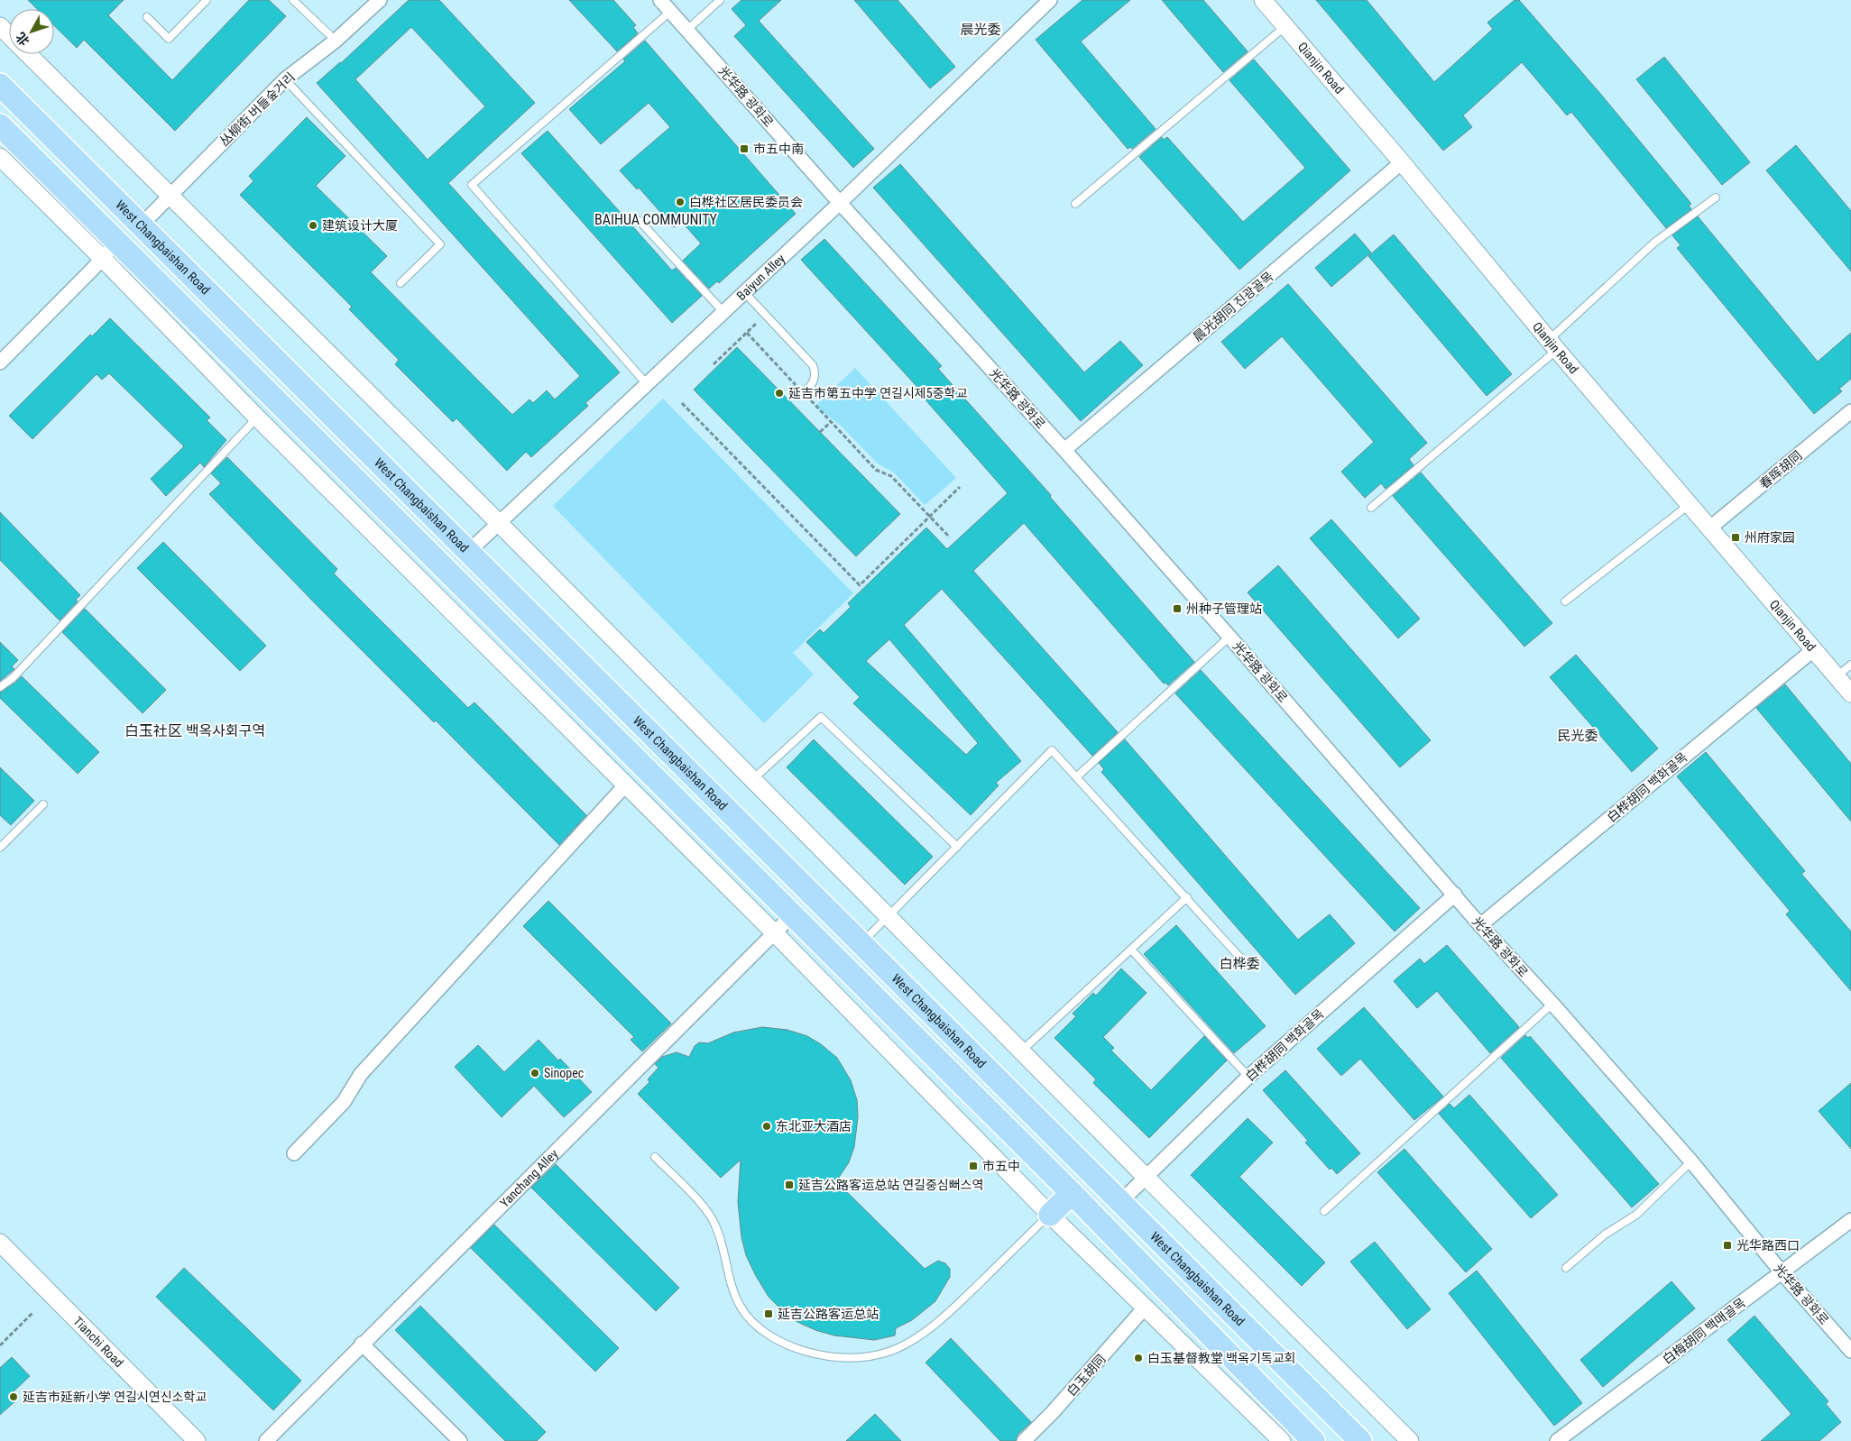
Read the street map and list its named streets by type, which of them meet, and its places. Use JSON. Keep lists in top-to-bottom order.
{
  "streets": {
    "main road": ["West Changbaishan Road"],
    "street": [
      "Qianjin Road",
      "光华路 광화로",
      "丛柳街 버들숲거리",
      "Baiyun Alley",
      "晨光胡同 진광골목",
      "春晖胡同",
      "白桦胡同 백화골목",
      "Yanchang Alley",
      "白梅胡同 백매골목",
      "Tianchi Road",
      "白玉胡同"
    ]
  },
  "crossings": [
    ["Qianjin Road", "晨光胡同 진광골목"],
    ["Qianjin Road", "春晖胡同"],
    ["Qianjin Road", "白桦胡同 백화골목"],
    ["光华路 광화로", "Baiyun Alley"],
    ["光华路 광화로", "晨光胡同 진광골목"],
    ["光华路 광화로", "白桦胡同 백화골목"],
    ["光华路 광화로", "白梅胡同 백매골목"],
    ["丛柳街 버들숲거리", "West Changbaishan Road"],
    ["West Changbaishan Road", "Baiyun Alley"],
    ["West Changbaishan Road", "白桦胡同 백화골목"]
  ],
  "districts": [
    "晨光委",
    "BAIHUA COMMUNITY",
    "白玉社区 백옥사회구역",
    "民光委",
    "白桦委"
  ],
  "places": {
    "transit": [
      "市五中南",
      "州府家园",
      "州种子管理站",
      "市五中",
      "延吉公路客运总站 연길중심뻐스역",
      "光华路西口",
      "延吉公路客运总站"
    ],
    "other": [
      "白桦社区居民委员会",
      "建筑设计大厦",
      "延吉市第五中学 연길시제5중학교",
      "Sinopec",
      "东北亚大酒店",
      "白玉基督教堂 백옥기독교회",
      "延吉市延新小学 연길시연신소학교"
    ]
  },
  "north": "bottom left"
}
